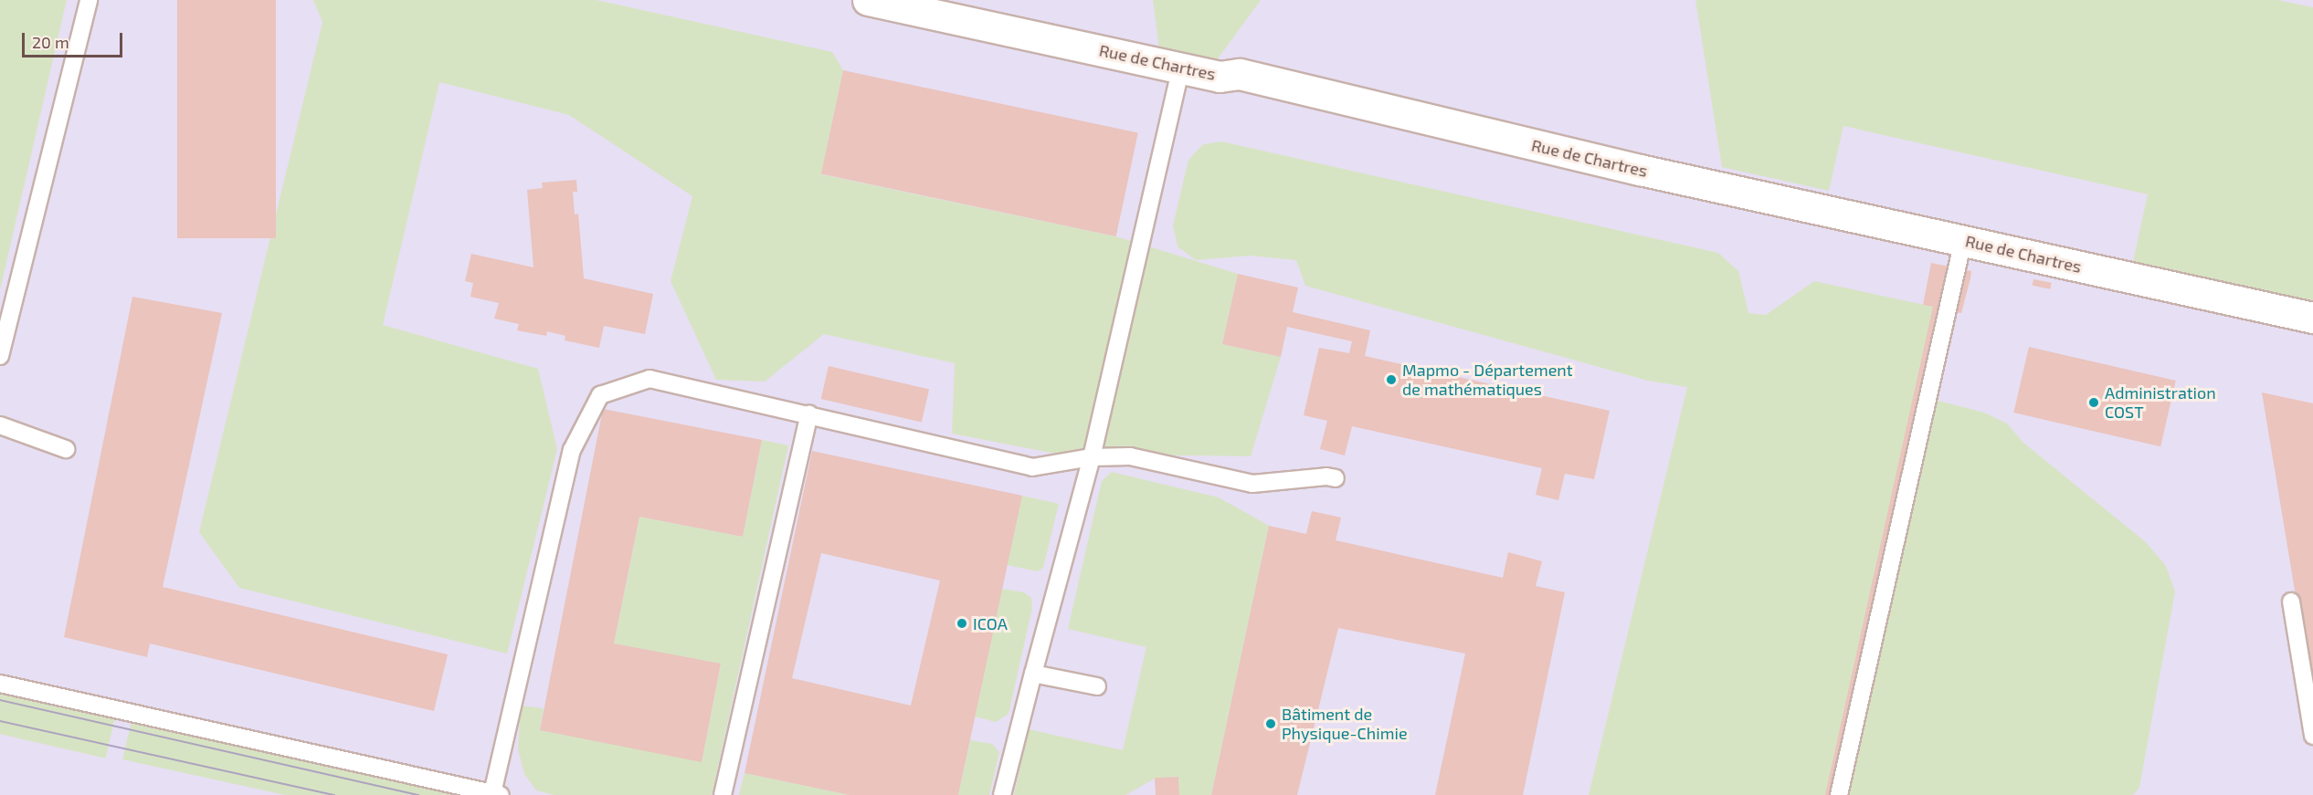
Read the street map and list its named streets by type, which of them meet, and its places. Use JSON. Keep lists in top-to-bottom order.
{
  "streets": {
    "street": ["Rue de Chartres"]
  },
  "places": [
    "Mapmo - Département de mathématiques",
    "Administration COST",
    "ICOA",
    "Bâtiment de Physique-Chimie"
  ],
  "scale_bar": "20 m"
}
